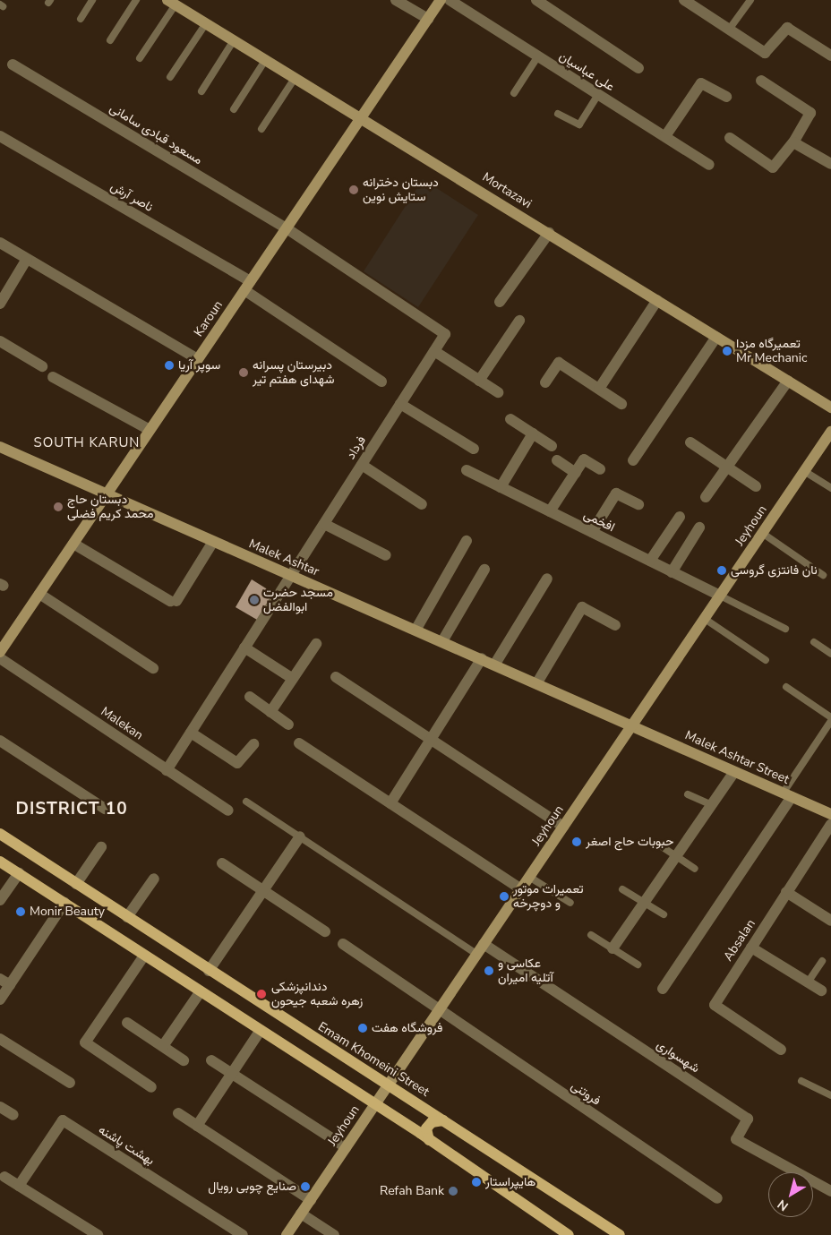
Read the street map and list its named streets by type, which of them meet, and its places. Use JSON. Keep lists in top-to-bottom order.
{
  "streets": {
    "main road": [
      "Mortazavi",
      "Karoun",
      "Jeyhoun",
      "Malek Ashtar",
      "Malek Ashtar Street",
      "Emam Khomeini Street"
    ],
    "street": [
      "علی عباسیان",
      "مسعود قبادی سامانی",
      "ناصر آرش",
      "فرداد",
      "افخمی",
      "Malekan",
      "Absalan",
      "شهسواری",
      "فروتنی",
      "بهشت پاشنه"
    ]
  },
  "crossings": [
    ["مسعود قبادی سامانی", "Karoun"],
    ["مسعود قبادی سامانی", "فرداد"],
    ["Mortazavi", "Karoun"],
    ["ناصر آرش", "Karoun"],
    ["Karoun", "Malek Ashtar"],
    ["فرداد", "Malek Ashtar"],
    ["فرداد", "Malekan"],
    ["افخمی", "Jeyhoun"],
    ["Jeyhoun", "Malek Ashtar"],
    ["Jeyhoun", "Malek Ashtar Street"],
    ["Jeyhoun", "شهسواری"],
    ["Jeyhoun", "Emam Khomeini Street"],
    ["Jeyhoun", "فروتنی"],
    ["Malek Ashtar", "Malek Ashtar Street"]
  ],
  "districts": ["SOUTH KARUN", "DISTRICT 10"],
  "places": [
    "دبستان دخترانه ستایش نوین",
    "تعمیرگاه مزدا Mr Mechanic",
    "سوپر آریا",
    "دبیرستان پسرانه شهدای هفتم تیر",
    "دبستان حاج محمد کریم فضلی",
    "نان فانتزی گروسی",
    "مسجد حضرت ابوالفضل",
    "حبوبات حاج اصغر",
    "تعمیرات موتور و دوچرخه",
    "Monir Beauty",
    "عکاسی و آتلیه امیران",
    "دندانپزشکی زهره شعبه جیحون",
    "فروشگاه هفت",
    "هایپراستار",
    "صنایع چوبی رویال",
    "Refah Bank"
  ],
  "north": "bottom left"
}
